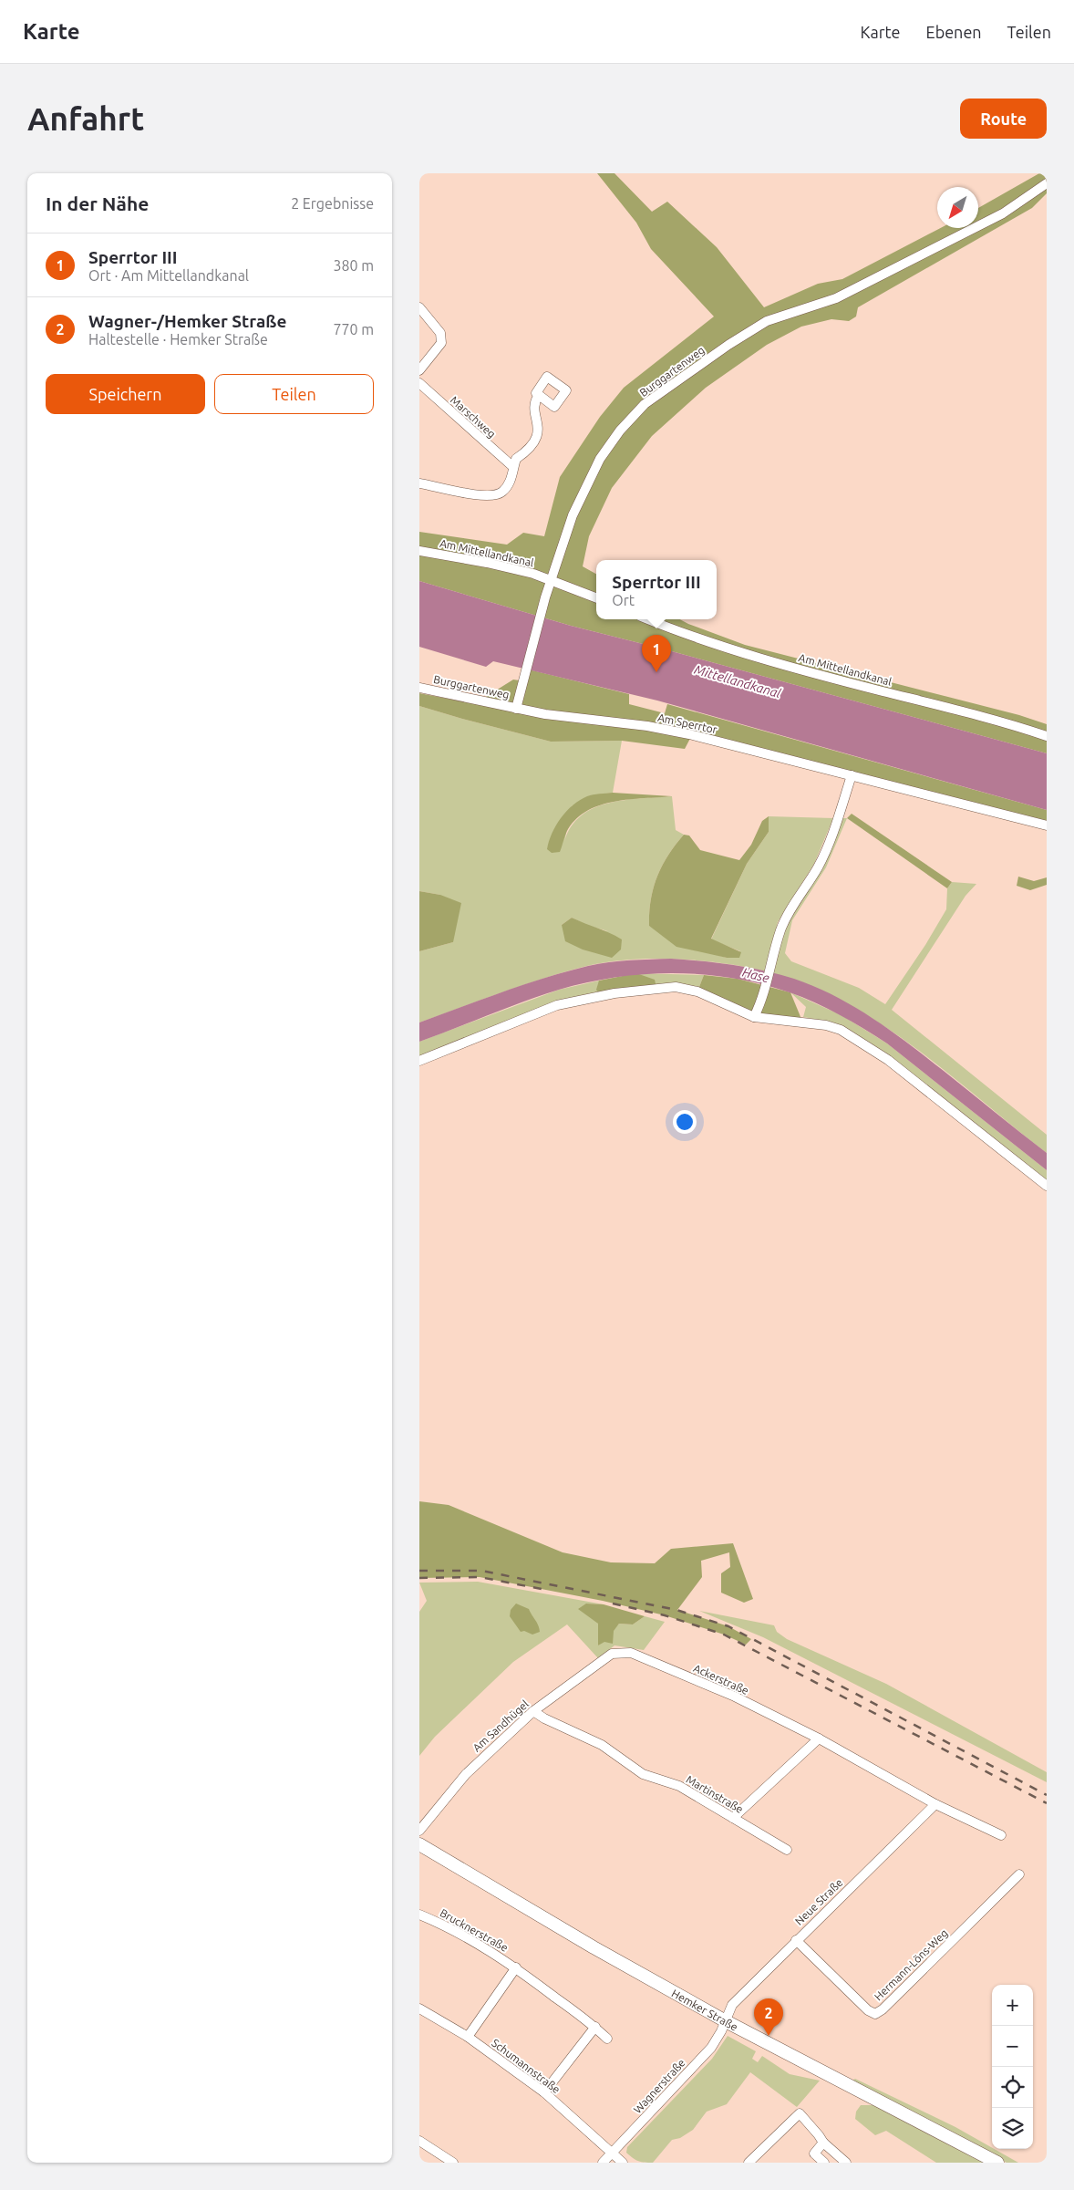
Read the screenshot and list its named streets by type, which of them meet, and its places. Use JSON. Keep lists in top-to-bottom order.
{
  "streets": {
    "main road": ["Hemker Straße"],
    "street": [
      "Burggartenweg",
      "Marschweg",
      "Am Mittellandkanal",
      "Am Sperrtor",
      "Ackerstraße",
      "Am Sandhügel",
      "Martinstraße",
      "Neue Straße",
      "Brucknerstraße",
      "Hermann-Löns-Weg",
      "Schumannstraße",
      "Wagnerstraße"
    ]
  },
  "crossings": [
    ["Burggartenweg", "Am Mittellandkanal"],
    ["Burggartenweg", "Am Sperrtor"],
    ["Ackerstraße", "Am Sandhügel"],
    ["Ackerstraße", "Neue Straße"],
    ["Am Sandhügel", "Martinstraße"],
    ["Neue Straße", "Hermann-Löns-Weg"],
    ["Neue Straße", "Hemker Straße"],
    ["Neue Straße", "Wagnerstraße"],
    ["Hemker Straße", "Wagnerstraße"],
    ["Schumannstraße", "Wagnerstraße"]
  ],
  "water": ["Mittellandkanal", "Hase"],
  "north": "bottom left",
  "page": {
    "header": "Karte",
    "nav": ["Karte", "Ebenen", "Teilen"],
    "buttons": [
      "Route",
      ["Speichern", "Teilen"]
    ],
    "title": "Anfahrt",
    "heading": ["In der Nähe", "2 Ergebnisse"],
    "list": [
      {
        "mark": "1",
        "name": "Sperrtor III",
        "note": "Ort · Am Mittellandkanal",
        "value": "380 m"
      },
      {
        "mark": "2",
        "name": "Wagner-/Hemker Straße",
        "note": "Haltestelle · Hemker Straße",
        "value": "770 m"
      }
    ],
    "popup": ["Sperrtor III", "Ort"],
    "pins": ["1", "2"],
    "map_buttons": ["+", "−"]
  }
}
